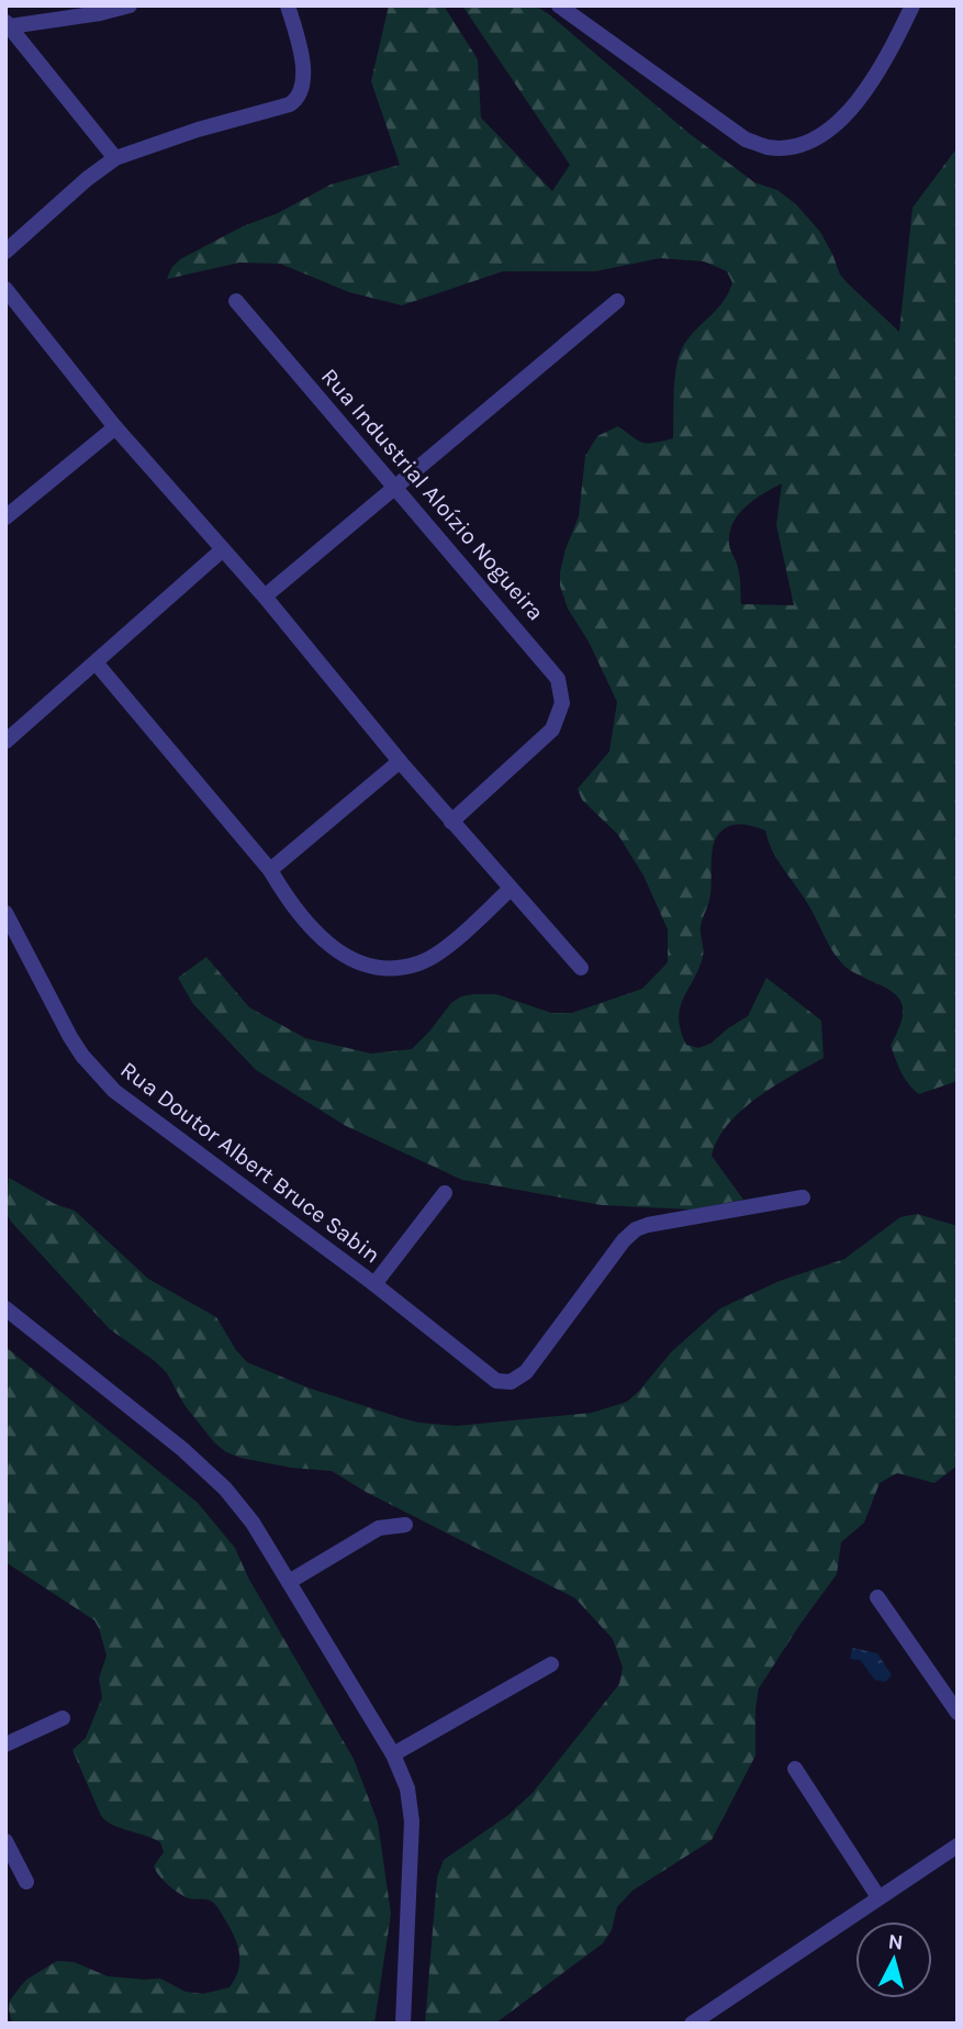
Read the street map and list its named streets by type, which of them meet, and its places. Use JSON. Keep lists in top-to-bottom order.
{
  "streets": {
    "street": ["Rua Industrial Aloízio Nogueira", "Rua Doutor Albert Bruce Sabin"]
  },
  "north": "top"
}
